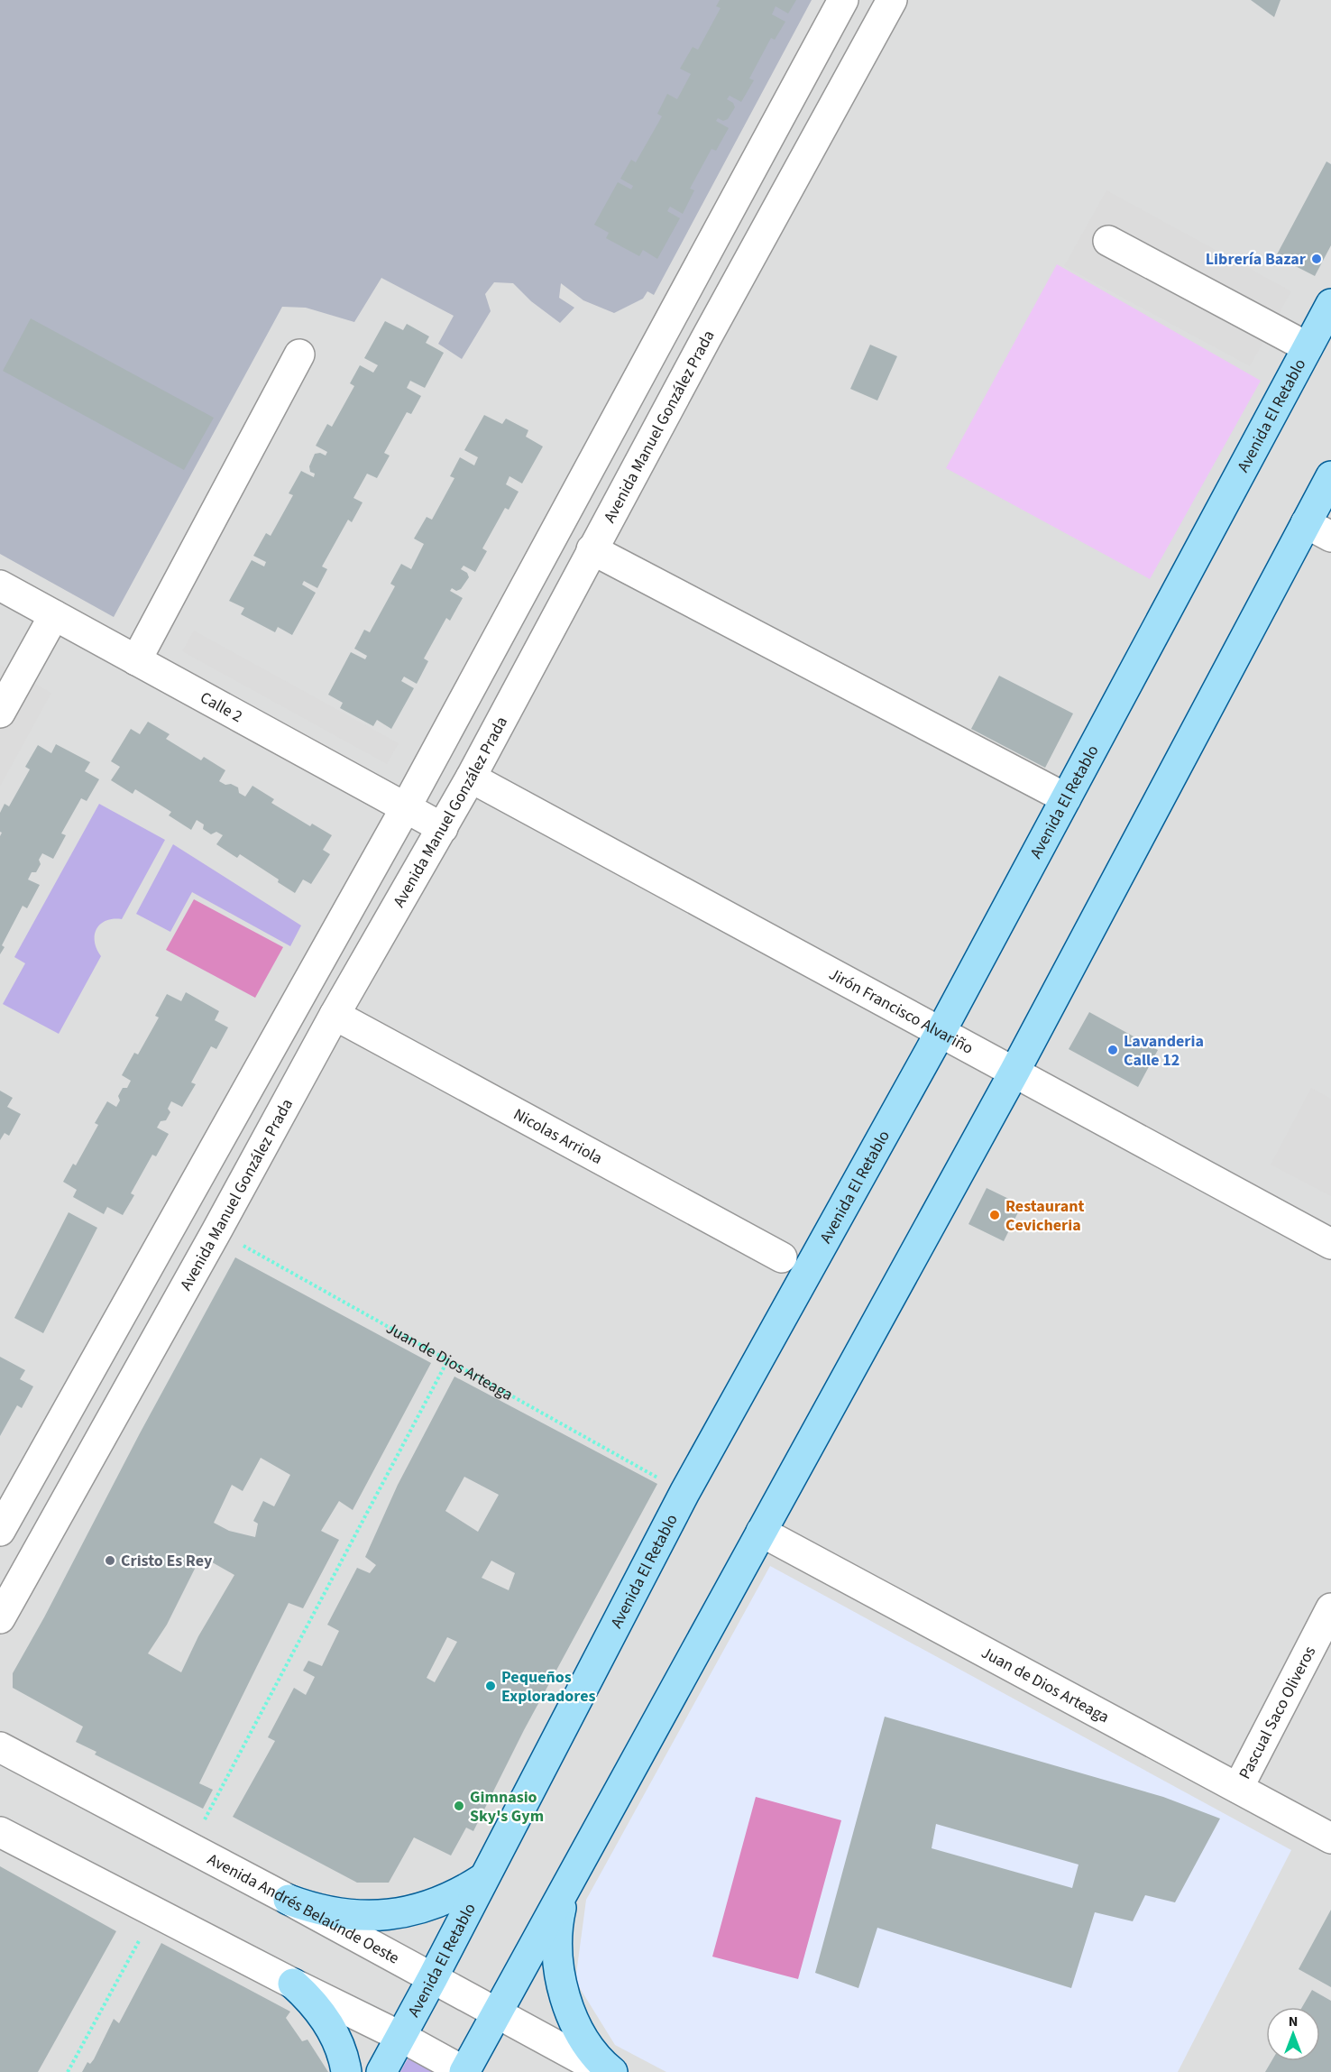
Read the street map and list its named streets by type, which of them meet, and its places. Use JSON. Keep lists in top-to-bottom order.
{
  "streets": {
    "main road": ["Avenida El Retablo"],
    "street": [
      "Avenida Manuel González Prada",
      "Calle 2",
      "Jirón Francisco Alvariño",
      "Nicolas Arriola",
      "Juan de Dios Arteaga",
      "Pascual Saco Oliveros",
      "Avenida Andrés Belaúnde Oeste"
    ]
  },
  "crossings": [
    ["Avenida El Retablo", "Jirón Francisco Alvariño"],
    ["Avenida El Retablo", "Juan de Dios Arteaga"],
    ["Avenida El Retablo", "Avenida Andrés Belaúnde Oeste"],
    ["Avenida Manuel González Prada", "Calle 2"],
    ["Avenida Manuel González Prada", "Jirón Francisco Alvariño"],
    ["Avenida Manuel González Prada", "Nicolas Arriola"],
    ["Avenida Manuel González Prada", "Juan de Dios Arteaga"],
    ["Juan de Dios Arteaga", "Pascual Saco Oliveros"]
  ],
  "places": [
    "Librería Bazar",
    "Lavanderia Calle 12",
    "Restaurant Cevicheria",
    "Cristo Es Rey",
    "Pequeños Exploradores",
    "Gimnasio Sky's Gym"
  ],
  "north": "top"
}
